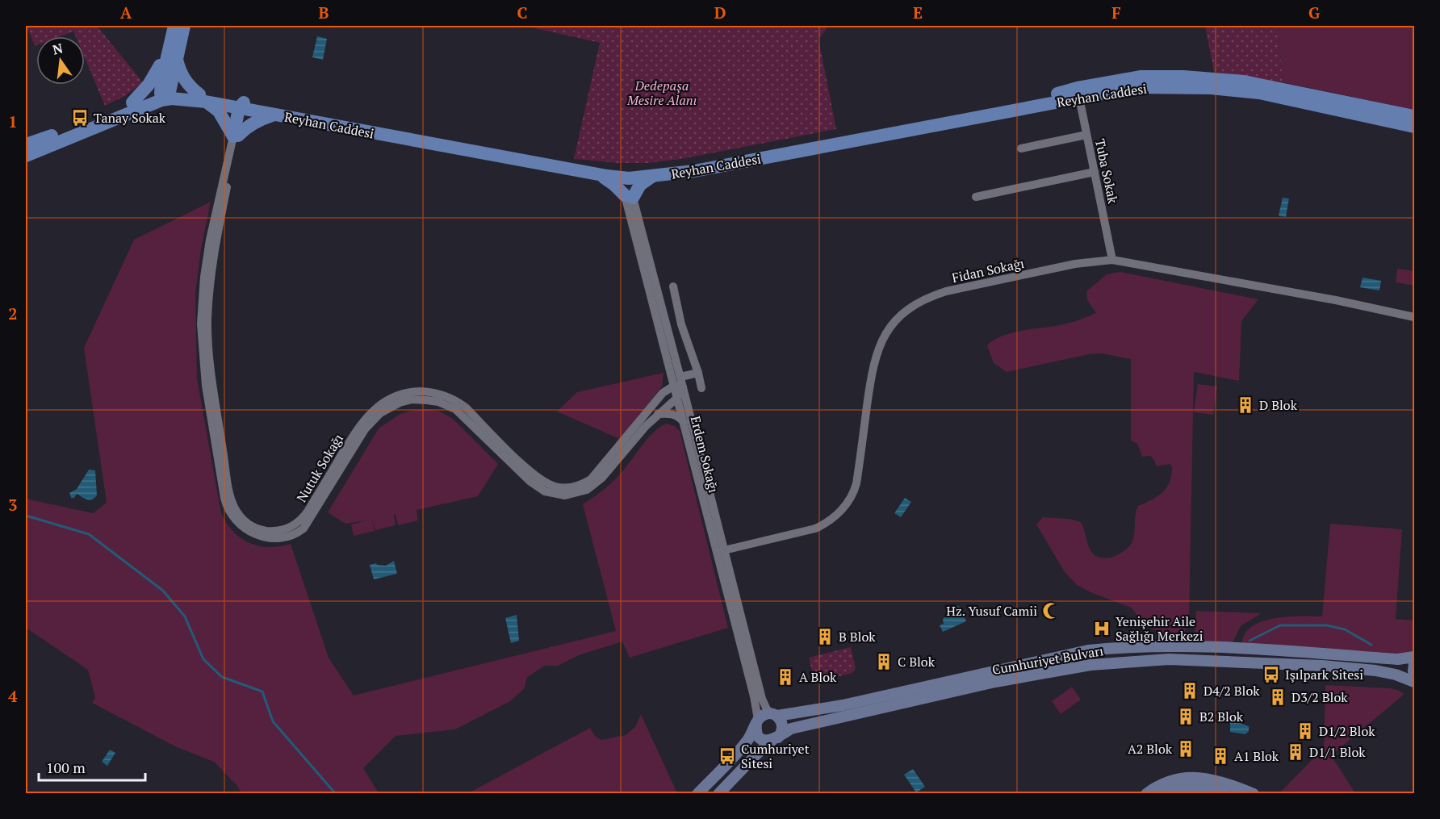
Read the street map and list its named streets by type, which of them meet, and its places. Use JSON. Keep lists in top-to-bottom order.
{
  "streets": {
    "main road": ["Reyhan Caddesi"],
    "street": [
      "Tuba Sokak",
      "Fidan Sokağı",
      "Erdem Sokağı",
      "Nutuk Sokağı",
      "Cumhuriyet Bulvarı"
    ]
  },
  "crossings": [
    ["Reyhan Caddesi", "Tuba Sokak"],
    ["Tuba Sokak", "Fidan Sokağı"],
    ["Fidan Sokağı", "Erdem Sokağı"],
    ["Erdem Sokağı", "Nutuk Sokağı"],
    ["Erdem Sokağı", "Cumhuriyet Bulvarı"]
  ],
  "parks": ["Dedepaşa Mesire Alanı"],
  "places": {
    "bus stop": ["Tanay Sokak", "Işılpark Sitesi", "Cumhuriyet Sitesi"],
    "building": [
      "D Blok",
      "B Blok",
      "C Blok",
      "A Blok",
      "D4/2 Blok",
      "D3/2 Blok",
      "B2 Blok",
      "D1/2 Blok",
      "A2 Blok",
      "D1/1 Blok",
      "A1 Blok"
    ],
    "mosque": ["Hz. Yusuf Camii"],
    "hospital": ["Yenişehir Aile Sağlığı Merkezi"]
  },
  "scale_bar": "100 m",
  "north": "top",
  "grid": {
    "columns": [
      "A",
      "B",
      "C",
      "D",
      "E",
      "F",
      "G"
    ],
    "rows": [
      "1",
      "2",
      "3",
      "4"
    ]
  }
}
